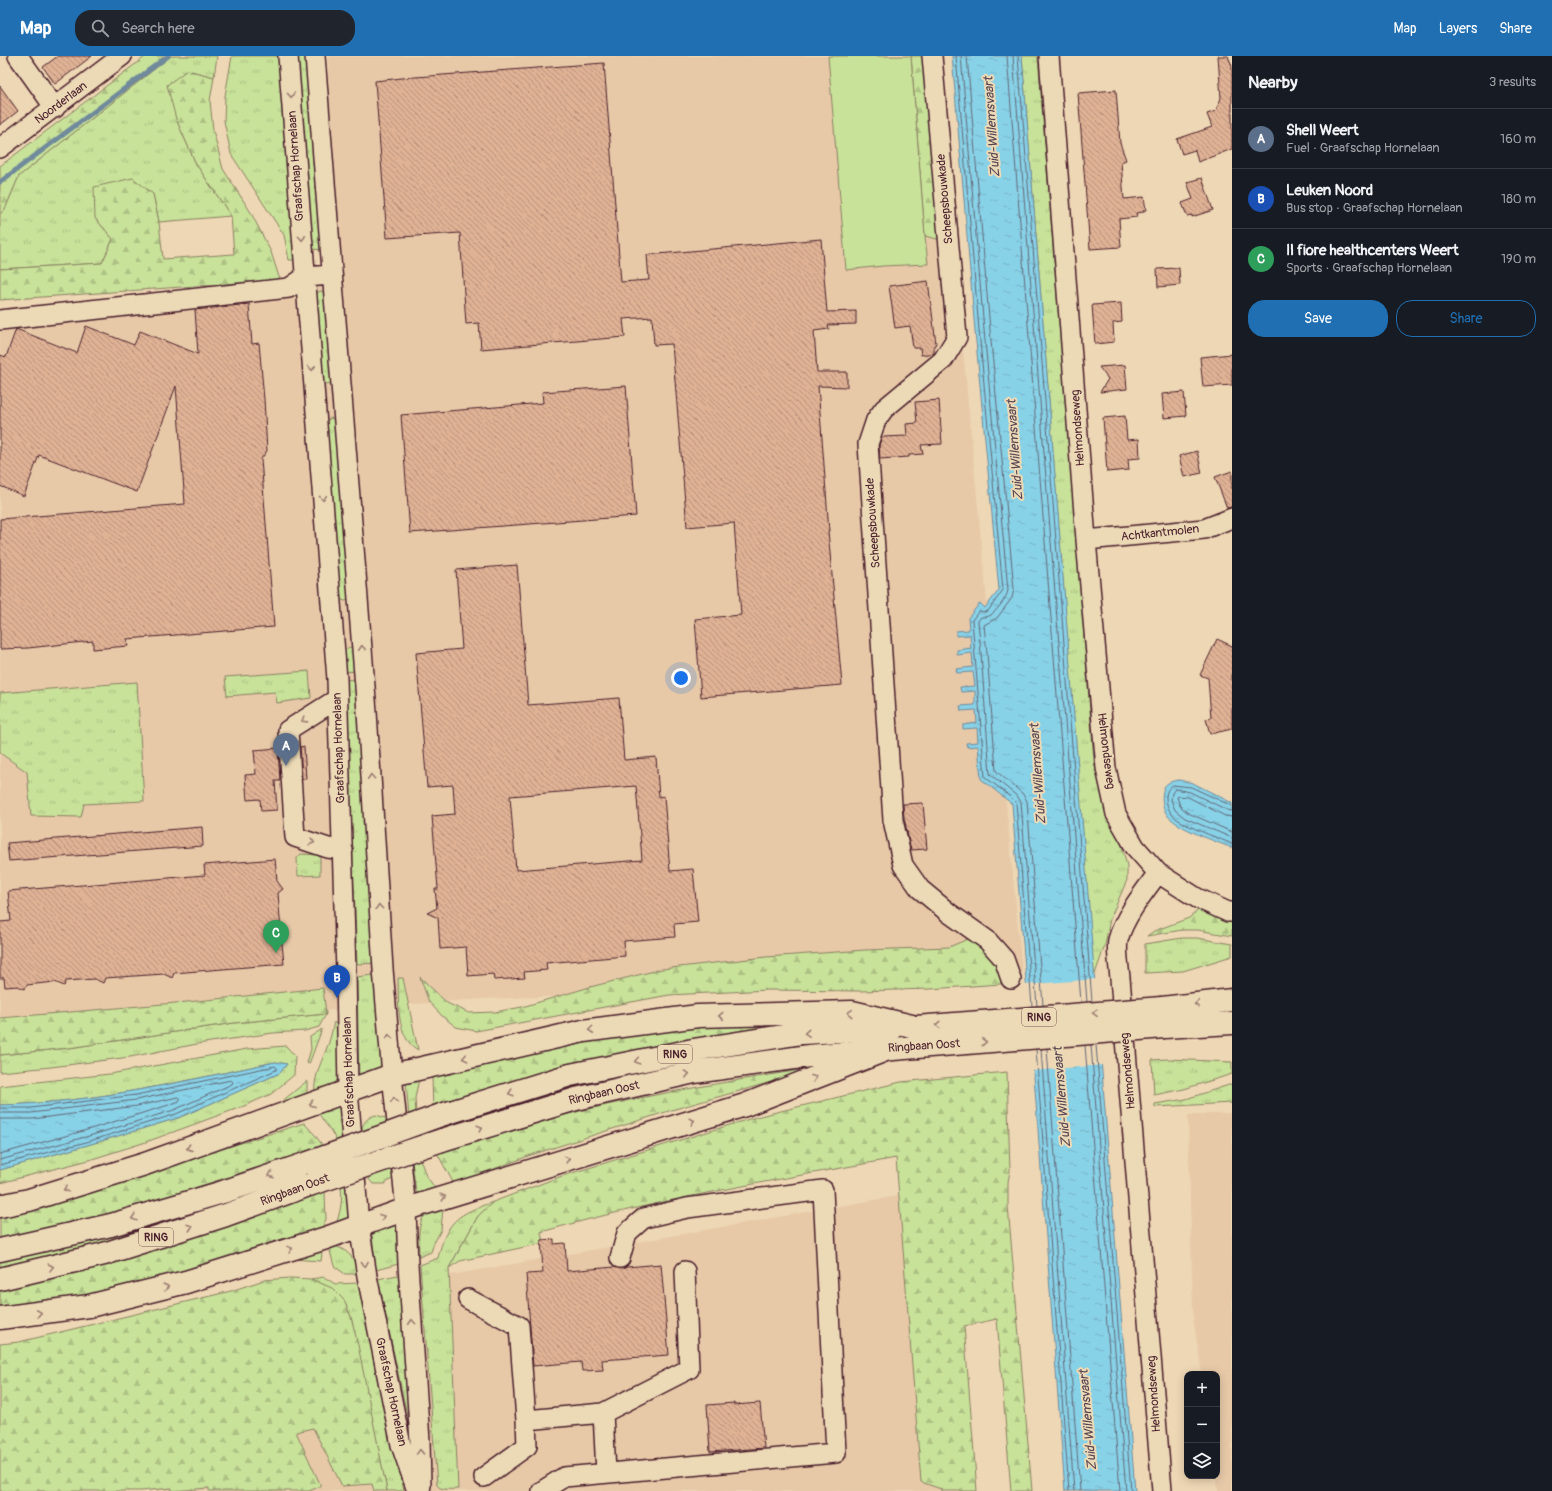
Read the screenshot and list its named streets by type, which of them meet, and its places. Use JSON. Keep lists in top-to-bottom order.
{
  "streets": {
    "main road": ["RING", "Ringbaan Oost"],
    "street": [
      "Noorderlaan",
      "Graafschap Hornelaan",
      "Scheepsbouwkade",
      "Helmondseweg",
      "Achtkantmolen"
    ]
  },
  "crossings": [
    ["Helmondseweg", "Achtkantmolen"]
  ],
  "water": ["Zuid-Willemsvaart"],
  "page": {
    "header": "Map",
    "search": "Search here",
    "nav": ["Map", "Layers", "Share"],
    "heading": ["Nearby", "3 results"],
    "list": [
      {
        "mark": "A",
        "name": "Shell Weert",
        "note": "Fuel · Graafschap Hornelaan",
        "value": "160 m"
      },
      {
        "mark": "B",
        "name": "Leuken Noord",
        "note": "Bus stop · Graafschap Hornelaan",
        "value": "180 m"
      },
      {
        "mark": "C",
        "name": "Il fiore healthcenters Weert",
        "note": "Sports · Graafschap Hornelaan",
        "value": "190 m"
      }
    ],
    "buttons": ["Save", "Share"],
    "pins": ["A", "C", "B"],
    "map_buttons": ["+", "−"]
  }
}
